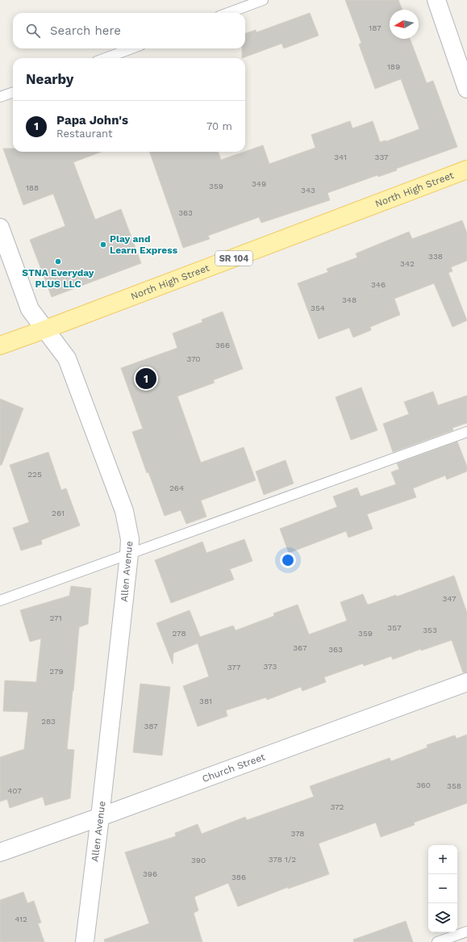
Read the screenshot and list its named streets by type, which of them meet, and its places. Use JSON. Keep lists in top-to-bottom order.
{
  "streets": {
    "main road": ["North High Street", "SR 104"],
    "street": ["Allen Avenue", "Church Street"]
  },
  "crossings": [
    ["North High Street", "Allen Avenue"],
    ["Allen Avenue", "Church Street"]
  ],
  "places": ["Play and Learn Express", "STNA Everyday PLUS LLC"],
  "house_numbers": [
    "187",
    "189",
    "341",
    "337",
    "349",
    "359",
    "188",
    "343",
    "363",
    "338",
    "342",
    "346",
    "348",
    "354",
    "366",
    "370",
    "225",
    "264",
    "261",
    "347",
    "271",
    "357",
    "353",
    "278",
    "359",
    "367",
    "363",
    "373",
    "377",
    "279",
    "381",
    "283",
    "387",
    "360",
    "358",
    "407",
    "372",
    "378",
    "378 1/2",
    "390",
    "396",
    "386",
    "412"
  ],
  "north": "left",
  "page": {
    "search": "Search here",
    "heading": "Nearby",
    "list": [
      {
        "mark": "1",
        "name": "Papa John's",
        "note": "Restaurant",
        "value": "70 m"
      }
    ],
    "pins": "1",
    "map_buttons": ["+", "−"]
  }
}
